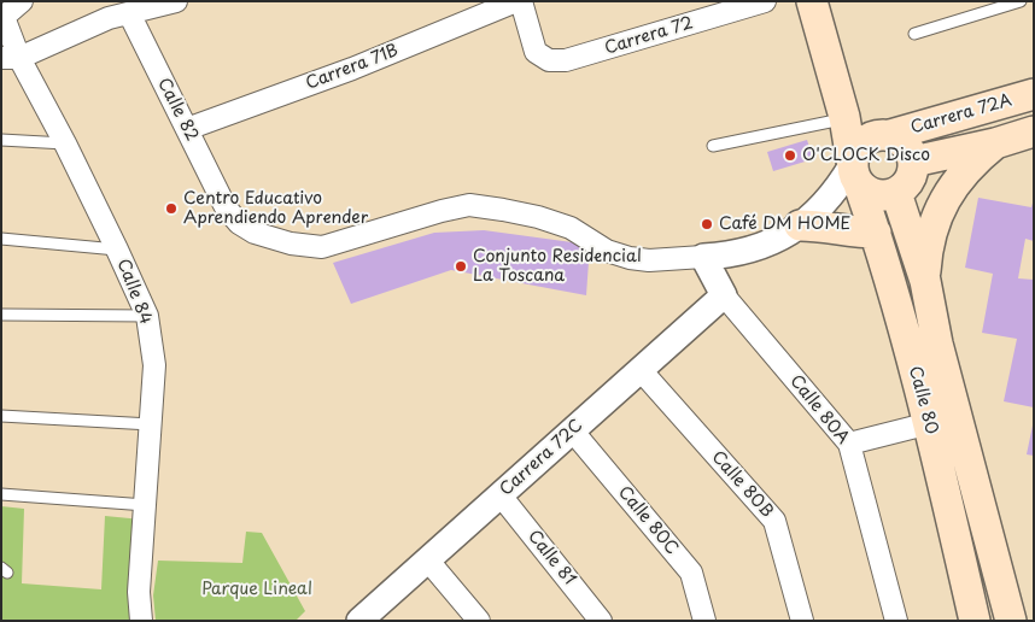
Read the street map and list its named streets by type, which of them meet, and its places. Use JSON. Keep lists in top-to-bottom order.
{
  "streets": {
    "main road": ["Carrera 72A", "Calle 80"],
    "street": [
      "Carrera 72",
      "Carrera 71B",
      "Calle 82",
      "Calle 84",
      "Calle 80A",
      "Carrera 72C",
      "Calle 80B",
      "Calle 80C",
      "Calle 81"
    ]
  },
  "crossings": [
    ["Carrera 71B", "Calle 82"],
    ["Calle 82", "Calle 80A"],
    ["Carrera 72A", "Calle 80"],
    ["Calle 80A", "Carrera 72C"],
    ["Carrera 72C", "Calle 80B"],
    ["Carrera 72C", "Calle 80C"],
    ["Carrera 72C", "Calle 81"]
  ],
  "parks": ["Parque Lineal"],
  "places": [
    "O'CLOCK Disco",
    "Centro Educativo Aprendiendo Aprender",
    "Café DM HOME",
    "Conjunto Residencial La Toscana"
  ]
}
